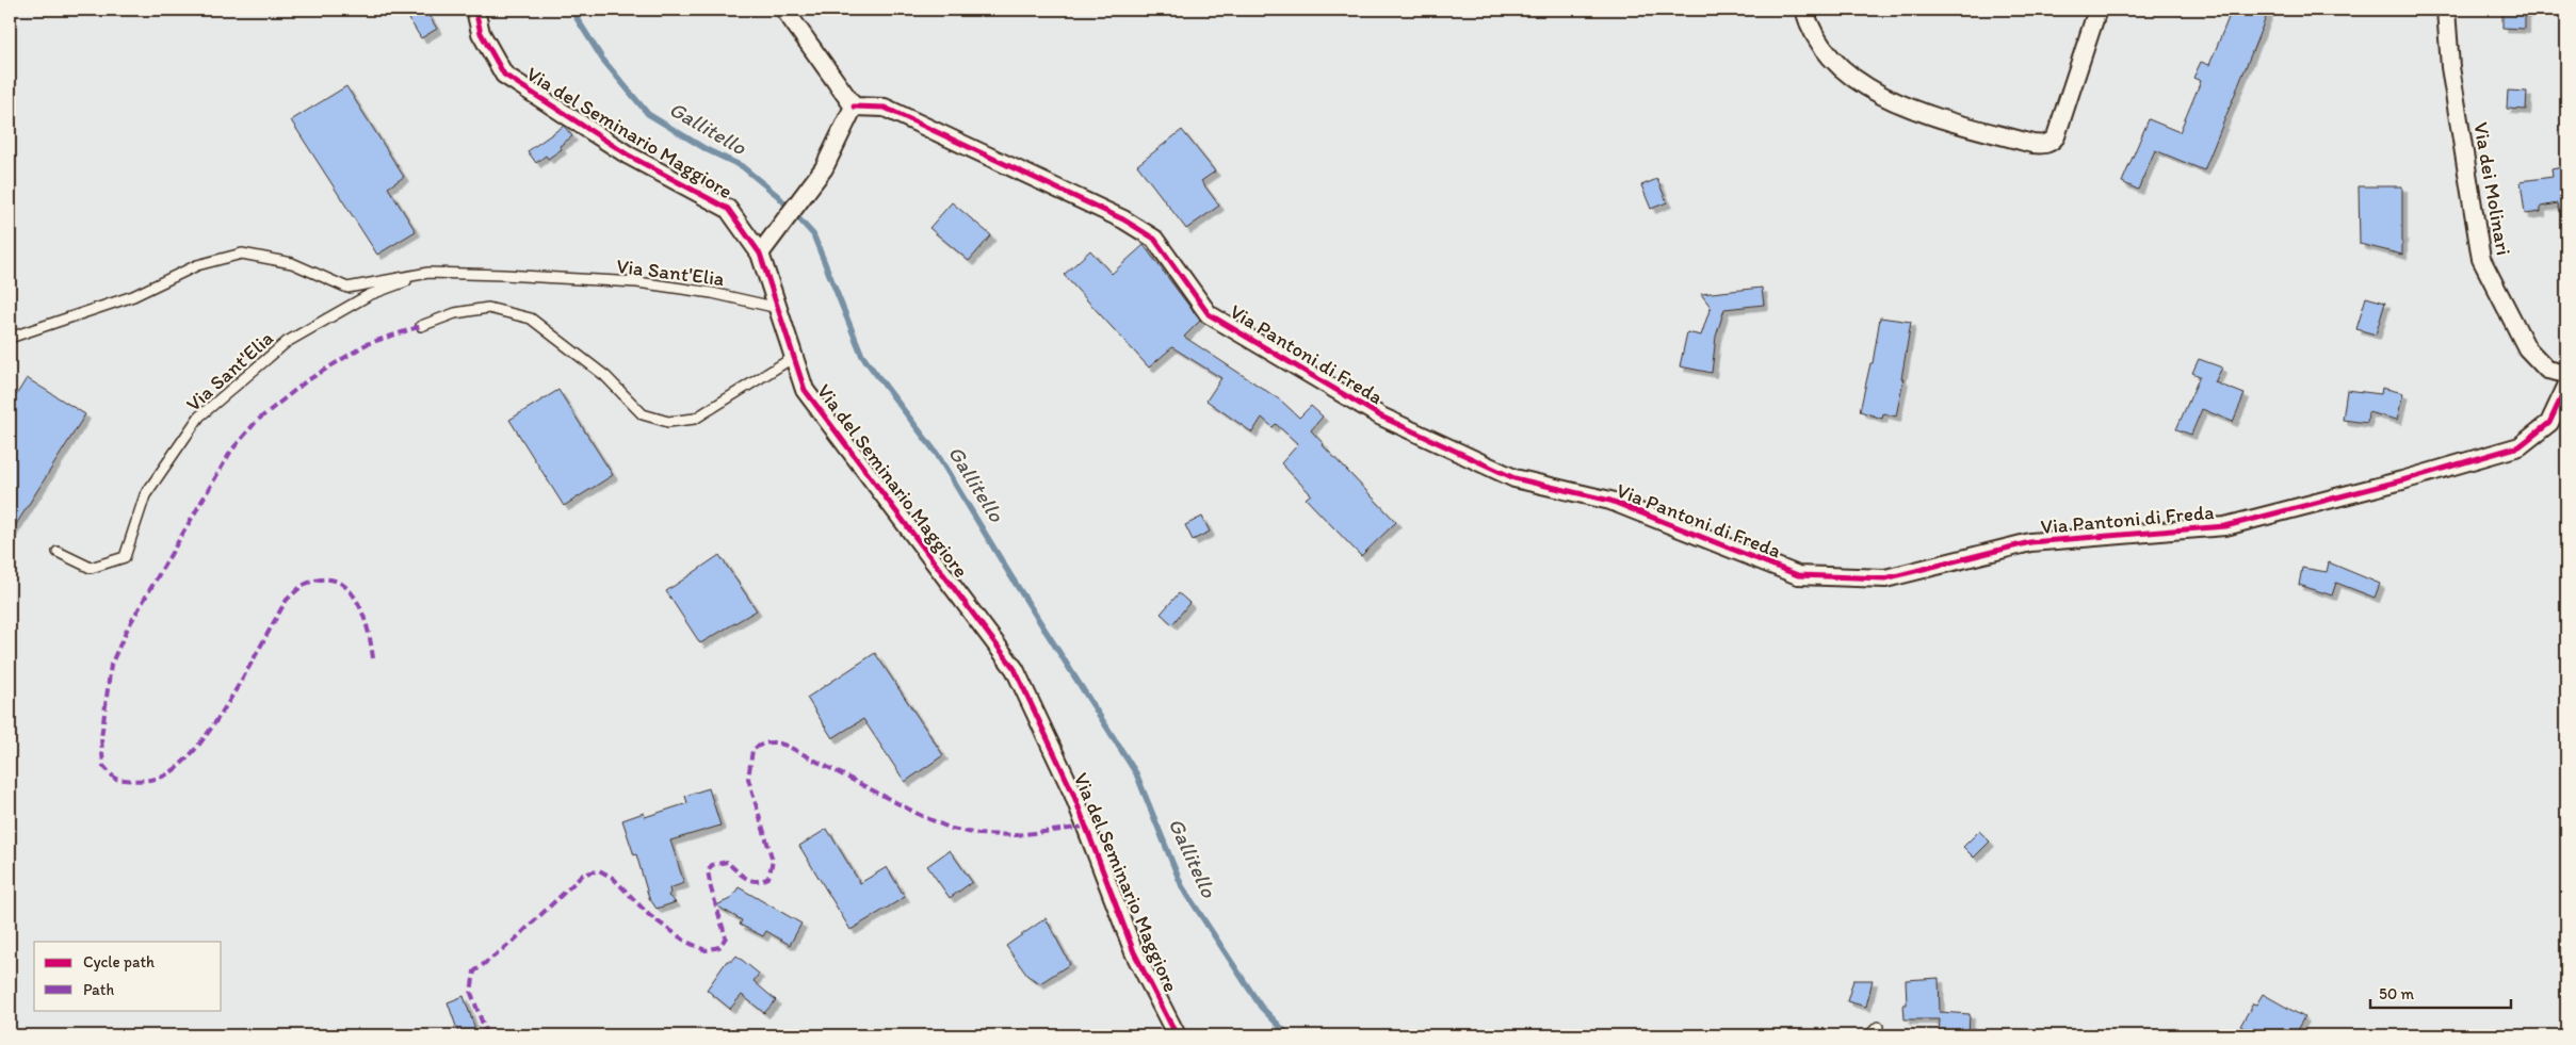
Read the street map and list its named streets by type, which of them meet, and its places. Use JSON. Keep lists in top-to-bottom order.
{
  "streets": {
    "street": ["Via del Seminario Maggiore", "Via dei Molinari", "Via Pantoni di Freda"],
    "lane": ["Via Sant'Elia"]
  },
  "crossings": [
    ["Via del Seminario Maggiore", "Via Sant'Elia"]
  ],
  "water": ["Gallitello"],
  "legend": ["Cycle path", "Path"],
  "scale_bar": "50 m"
}
